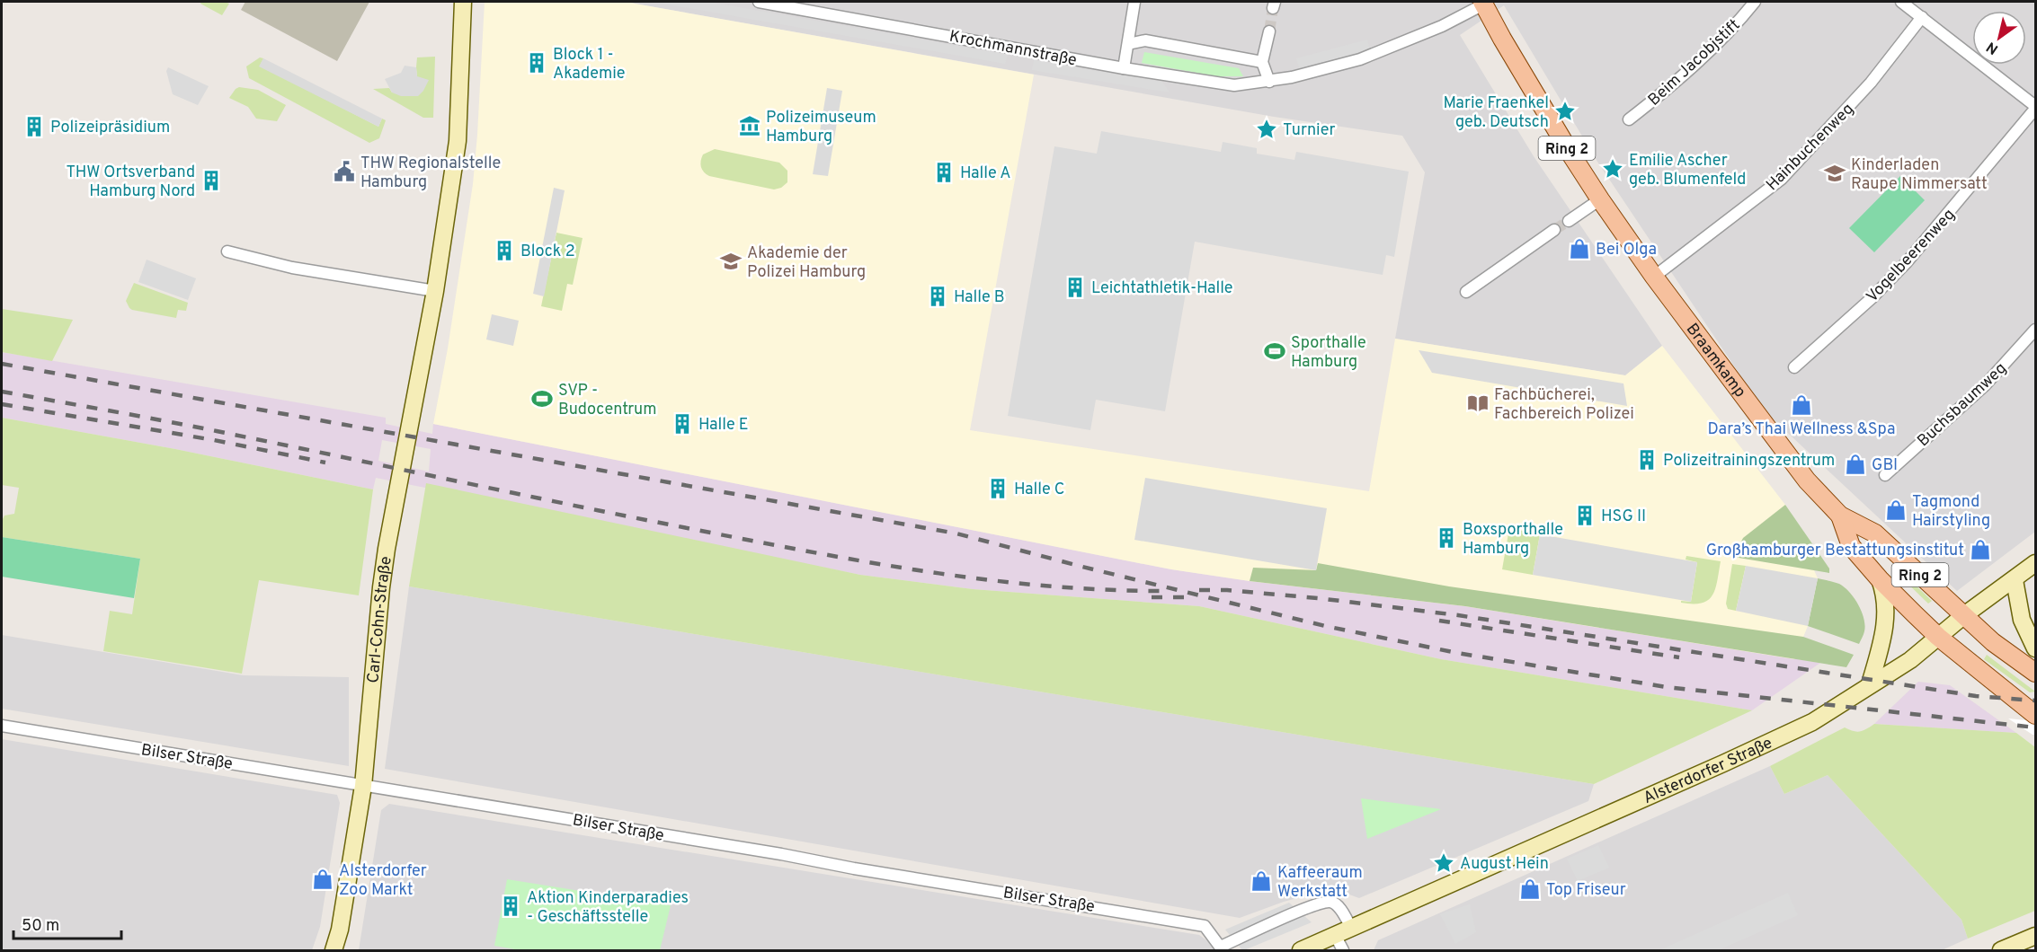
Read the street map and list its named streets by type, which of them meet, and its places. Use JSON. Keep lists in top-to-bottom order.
{
  "streets": {
    "main road": ["Ring 2", "Braamkamp"],
    "street": [
      "Krochmannstraße",
      "Beim Jacobjstift",
      "Hainbuchenweg",
      "Vogelbeerenweg",
      "Buchsbaumweg",
      "Carl-Cohn-Straße",
      "Bilser Straße",
      "Alsterdorfer Straße"
    ]
  },
  "crossings": [
    ["Krochmannstraße", "Braamkamp"],
    ["Hainbuchenweg", "Braamkamp"],
    ["Braamkamp", "Alsterdorfer Straße"],
    ["Carl-Cohn-Straße", "Bilser Straße"]
  ],
  "places": {
    "building": [
      "Block 1 - Akademie",
      "Polizeipräsidium",
      "Halle A",
      "THW Ortsverband Hamburg Nord",
      "Block 2",
      "Leichtathletik-Halle",
      "Halle B",
      "Halle E",
      "Polizeitrainingszentrum",
      "Halle C",
      "HSG II",
      "Boxsporthalle Hamburg",
      "Aktion Kinderparadies - Geschäftsstelle"
    ],
    "place": [
      "Marie Fraenkel geb. Deutsch",
      "Turnier",
      "Emilie Ascher geb. Blumenfeld",
      "August Hein"
    ],
    "museum": ["Polizeimuseum Hamburg"],
    "public building": ["THW Regionalstelle Hamburg"],
    "school or university": ["Kinderladen Raupe Nimmersatt", "Akademie der Polizei Hamburg"],
    "shop": [
      "Bei Olga",
      "Dara’s Thai Wellness &Spa",
      "GBI",
      "Tagmond Hairstyling",
      "Großhamburger Bestattungsinstitut",
      "Alsterdorfer Zoo Markt",
      "Kaffeeraum Werkstatt",
      "Top Friseur"
    ],
    "sports": ["Sporthalle Hamburg", "SVP - Budocentrum"],
    "library": ["Fachbücherei, Fachbereich Polizei"]
  },
  "scale_bar": "50 m",
  "north": "bottom left"
}
